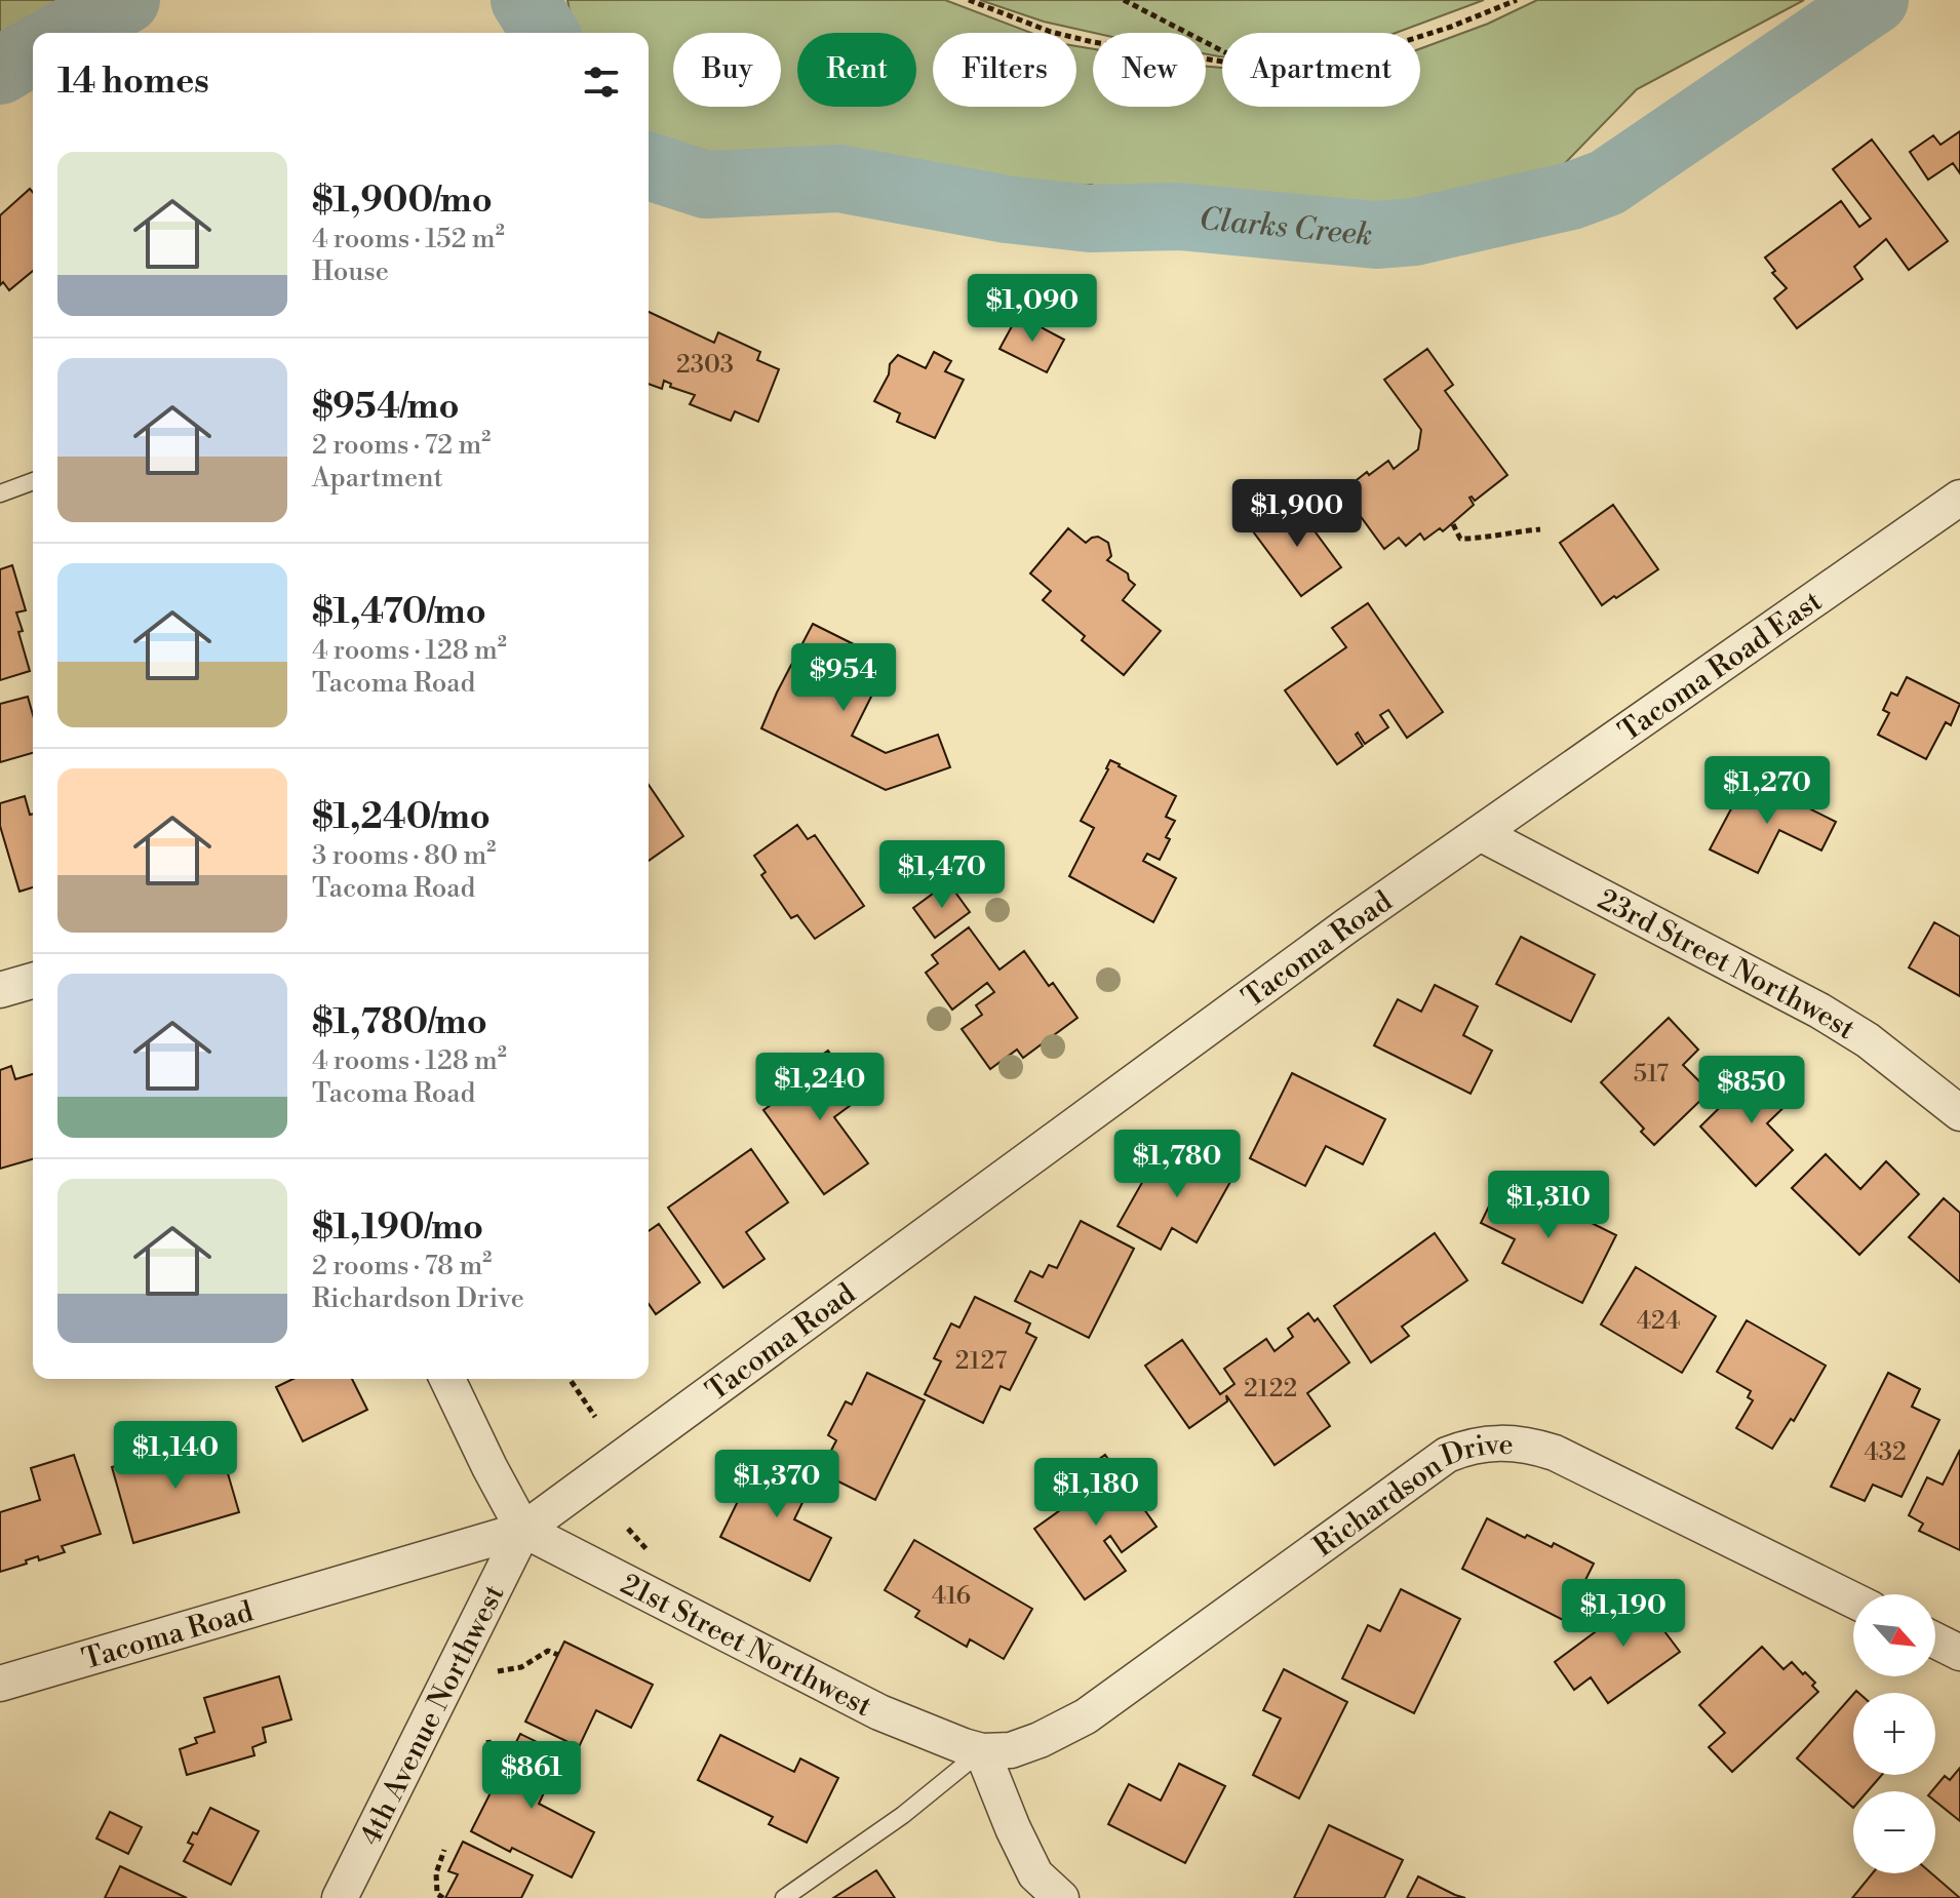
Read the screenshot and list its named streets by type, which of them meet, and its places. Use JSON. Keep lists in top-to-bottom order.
{
  "streets": {
    "street": [
      "Tacoma Road East",
      "Tacoma Road",
      "23rd Street Northwest",
      "Richardson Drive",
      "21st Street Northwest",
      "4th Avenue Northwest"
    ]
  },
  "crossings": [
    ["Tacoma Road East", "Tacoma Road"],
    ["Tacoma Road East", "23rd Street Northwest"],
    ["Tacoma Road", "23rd Street Northwest"],
    ["Tacoma Road", "21st Street Northwest"],
    ["Tacoma Road", "4th Avenue Northwest"],
    ["Richardson Drive", "21st Street Northwest"],
    ["21st Street Northwest", "4th Avenue Northwest"]
  ],
  "water": ["Clarks Creek"],
  "house_numbers": [
    "2303",
    "517",
    "424",
    "2127",
    "2122",
    "432",
    "416"
  ],
  "north": "bottom right",
  "page": {
    "chip": [
      "Buy",
      "Rent",
      "Filters",
      "New",
      "Apartment"
    ],
    "heading": "14 homes",
    "list": [
      {
        "name": "$1,900/mo",
        "note": "4 rooms · 152 m² · House"
      },
      {
        "name": "$954/mo",
        "note": "2 rooms · 72 m² · Apartment"
      },
      {
        "name": "$1,470/mo",
        "note": "4 rooms · 128 m² · Tacoma Road"
      },
      {
        "name": "$1,240/mo",
        "note": "3 rooms · 80 m² · Tacoma Road"
      },
      {
        "name": "$1,780/mo",
        "note": "4 rooms · 128 m² · Tacoma Road"
      },
      {
        "name": "$1,190/mo",
        "note": "2 rooms · 78 m² · Richardson Drive"
      }
    ],
    "price": [
      "$1,090",
      "$1,900",
      "$954",
      "$1,270",
      "$1,470",
      "$1,240",
      "$850",
      "$1,780",
      "$1,310",
      "$1,140",
      "$1,370",
      "$1,180",
      "$1,190",
      "$861"
    ],
    "map_buttons": ["+", "−"]
  }
}
